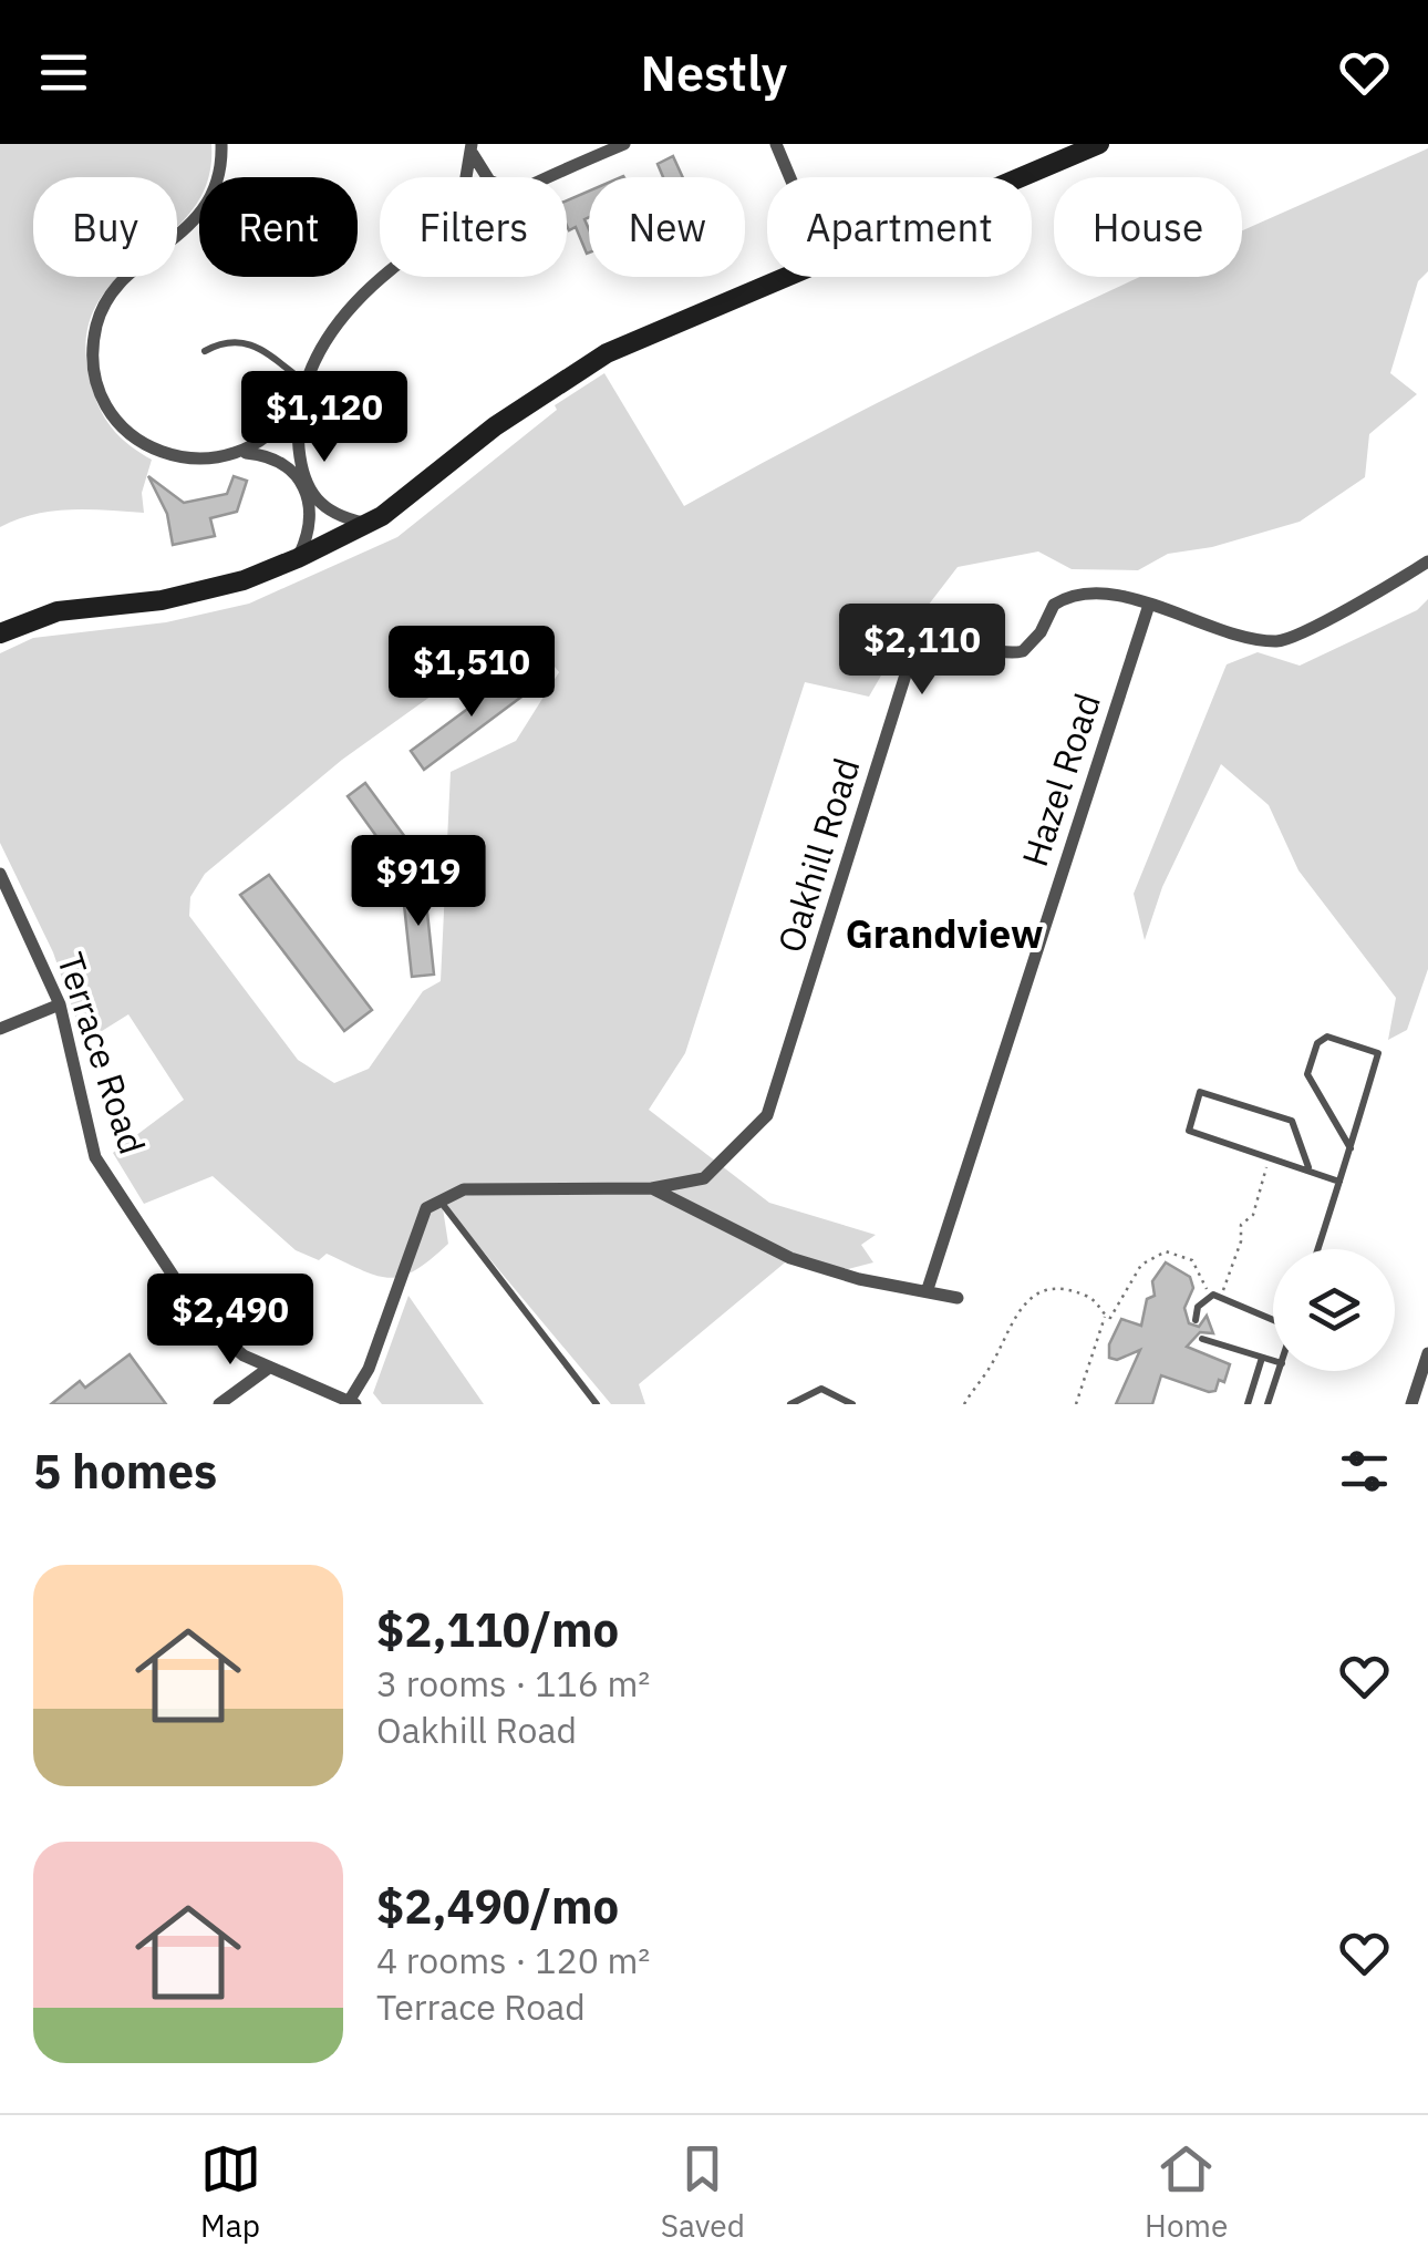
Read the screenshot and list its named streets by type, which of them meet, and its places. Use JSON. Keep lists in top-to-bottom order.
{
  "streets": {
    "street": ["Hazel Road", "Oakhill Road", "Terrace Road"]
  },
  "crossings": [
    ["Hazel Road", "Oakhill Road"]
  ],
  "districts": ["Grandview"],
  "page": {
    "header": "Nestly",
    "chip": [
      "Buy",
      "Rent",
      "Filters",
      "New",
      "Apartment",
      "House"
    ],
    "price": [
      "$1,120",
      "$2,110",
      "$1,510",
      "$919",
      "$2,490"
    ],
    "heading": "5 homes",
    "list": [
      {
        "name": "$2,110/mo",
        "note": "3 rooms · 116 m² · Oakhill Road"
      },
      {
        "name": "$2,490/mo",
        "note": "4 rooms · 120 m² · Terrace Road"
      }
    ],
    "tabs": ["Map", "Saved", "Home"]
  }
}
